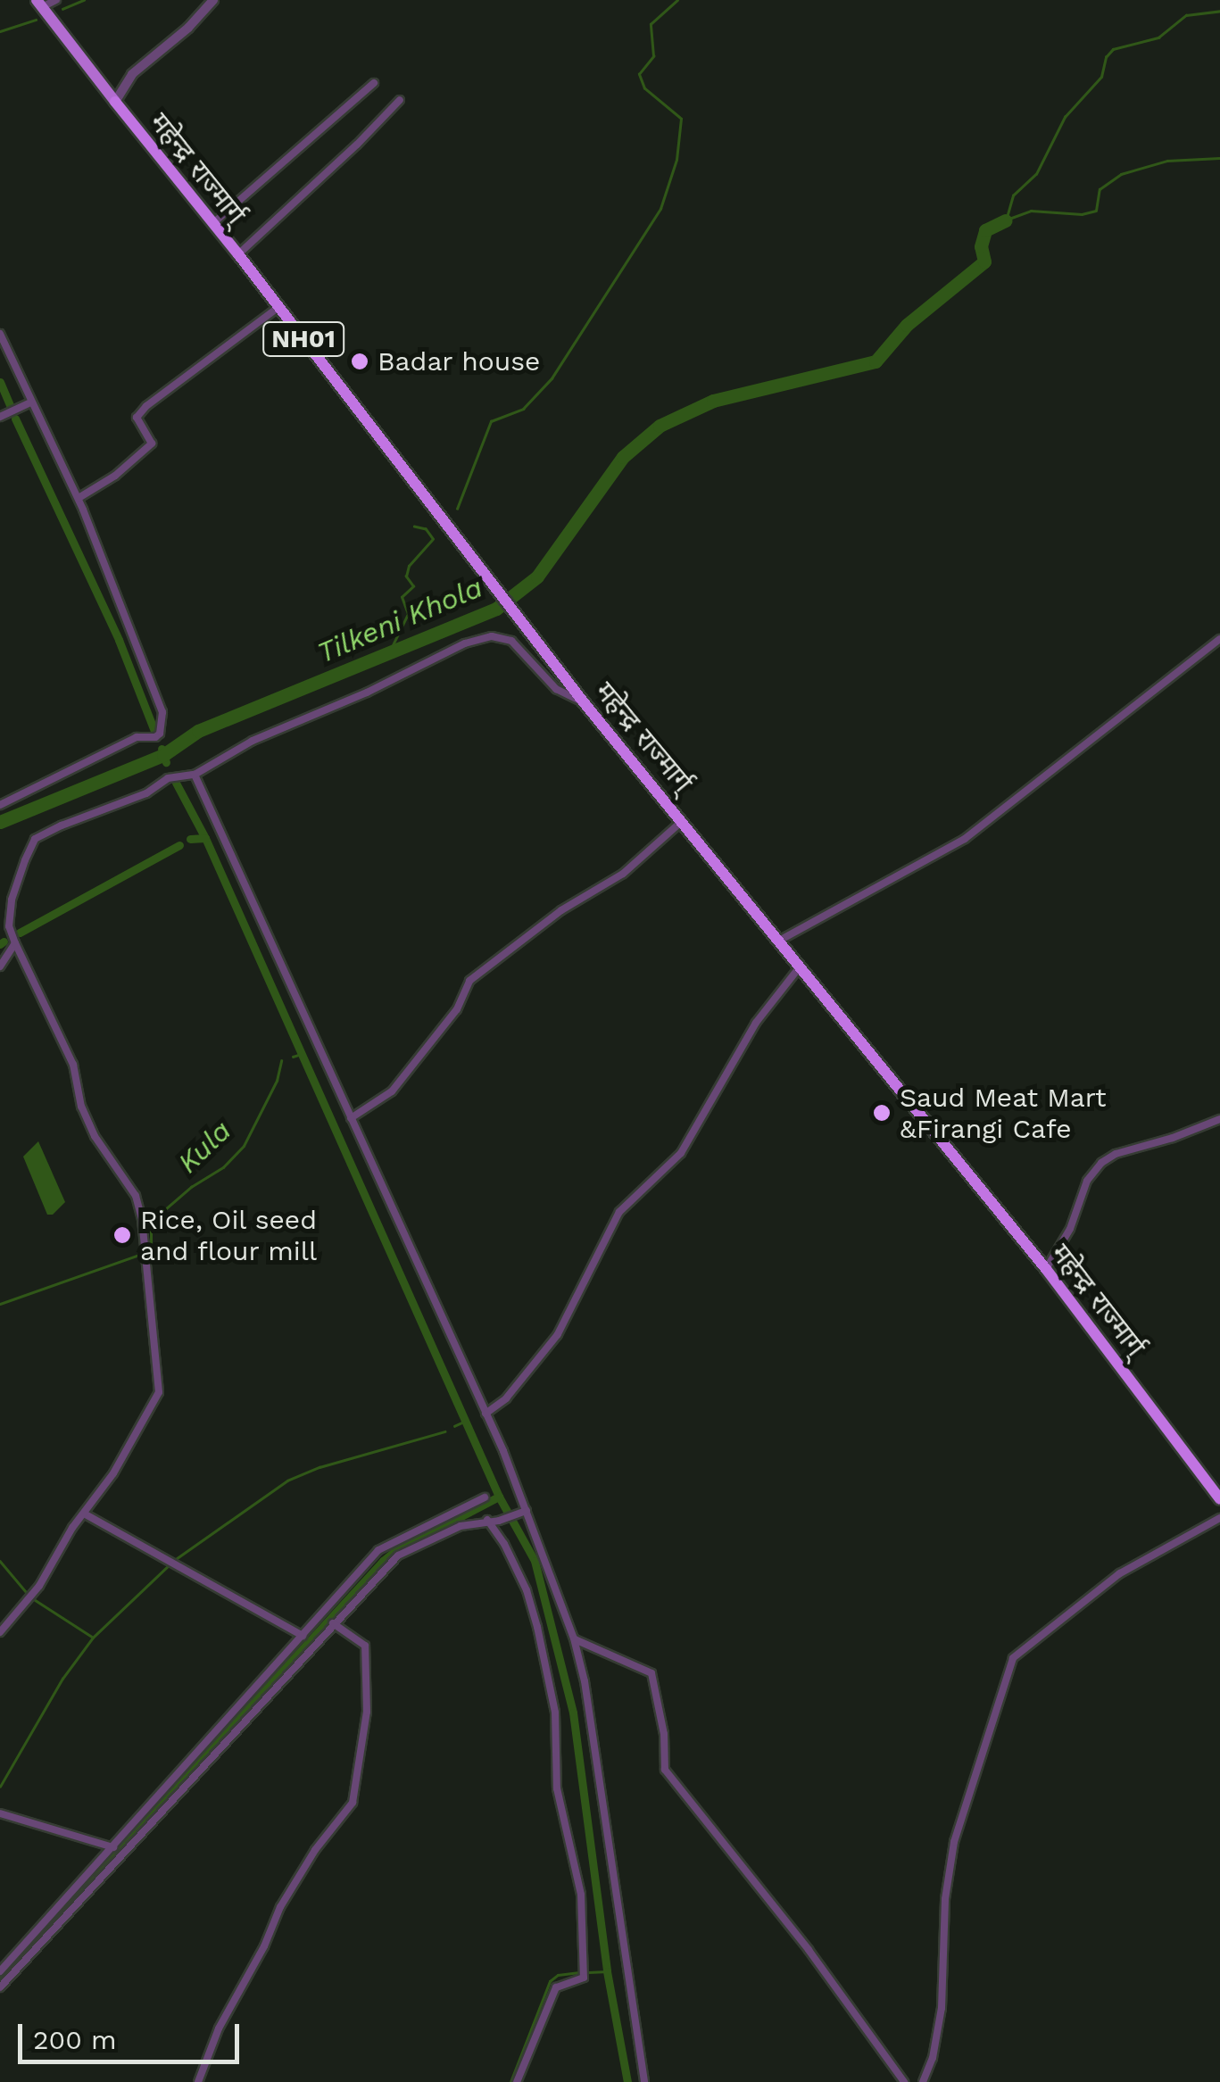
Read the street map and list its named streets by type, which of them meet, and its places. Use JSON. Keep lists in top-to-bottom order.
{
  "streets": {
    "highway": ["महेन्द्र राज्मार्ग्", "NH01"]
  },
  "water": ["Tilkeni Khola", "Kula"],
  "places": ["Badar house", "Saud Meat Mart &Firangi Cafe", "Rice, Oil seed and flour mill"],
  "scale_bar": "200 m"
}
